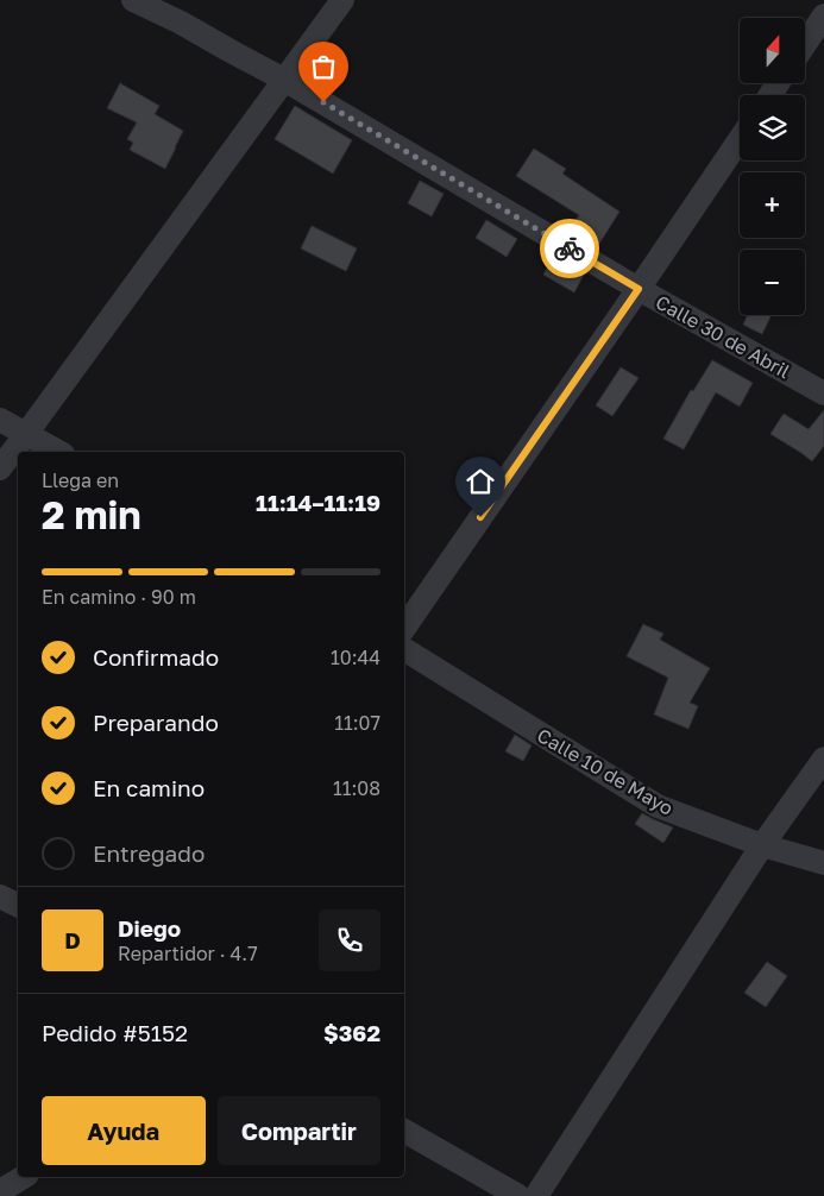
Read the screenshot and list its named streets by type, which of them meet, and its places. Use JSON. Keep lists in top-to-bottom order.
{
  "streets": {
    "street": ["Calle 30 de Abril", "Calle 10 de Mayo"]
  },
  "north": "top",
  "page": {
    "map_buttons": ["+", "−"],
    "heading": ["2 min", "Llega en", "11:14–11:19"],
    "panel": [
      "Diego",
      "Repartidor · 4.7",
      "Pedido #5152",
      "$362"
    ],
    "bar": "En camino · 90 m",
    "list": [
      ["Confirmado", "10:44"],
      ["Preparando", "11:07"],
      ["En camino", "11:08"],
      "Entregado"
    ],
    "round": "D",
    "buttons": ["Ayuda", "Compartir"]
  }
}
